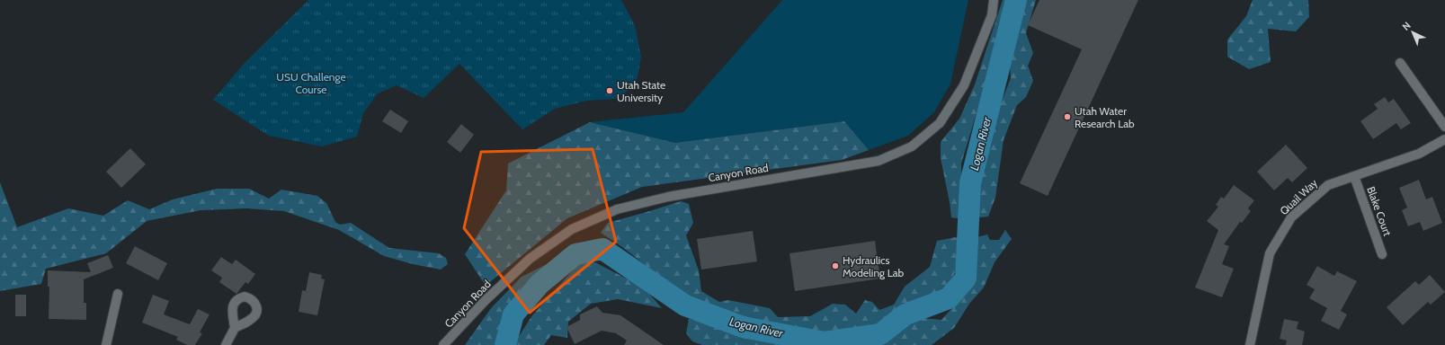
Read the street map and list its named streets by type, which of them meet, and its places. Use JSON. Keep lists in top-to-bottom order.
{
  "streets": {
    "street": ["Canyon Road", "Quail Way", "Blake Court"]
  },
  "crossings": [
    ["Quail Way", "Blake Court"]
  ],
  "water": ["Logan River"],
  "parks": ["USU Challenge Course"],
  "places": ["Utah State University", "Utah Water Research Lab", "Hydraulics Modeling Lab"],
  "north": "top left"
}
